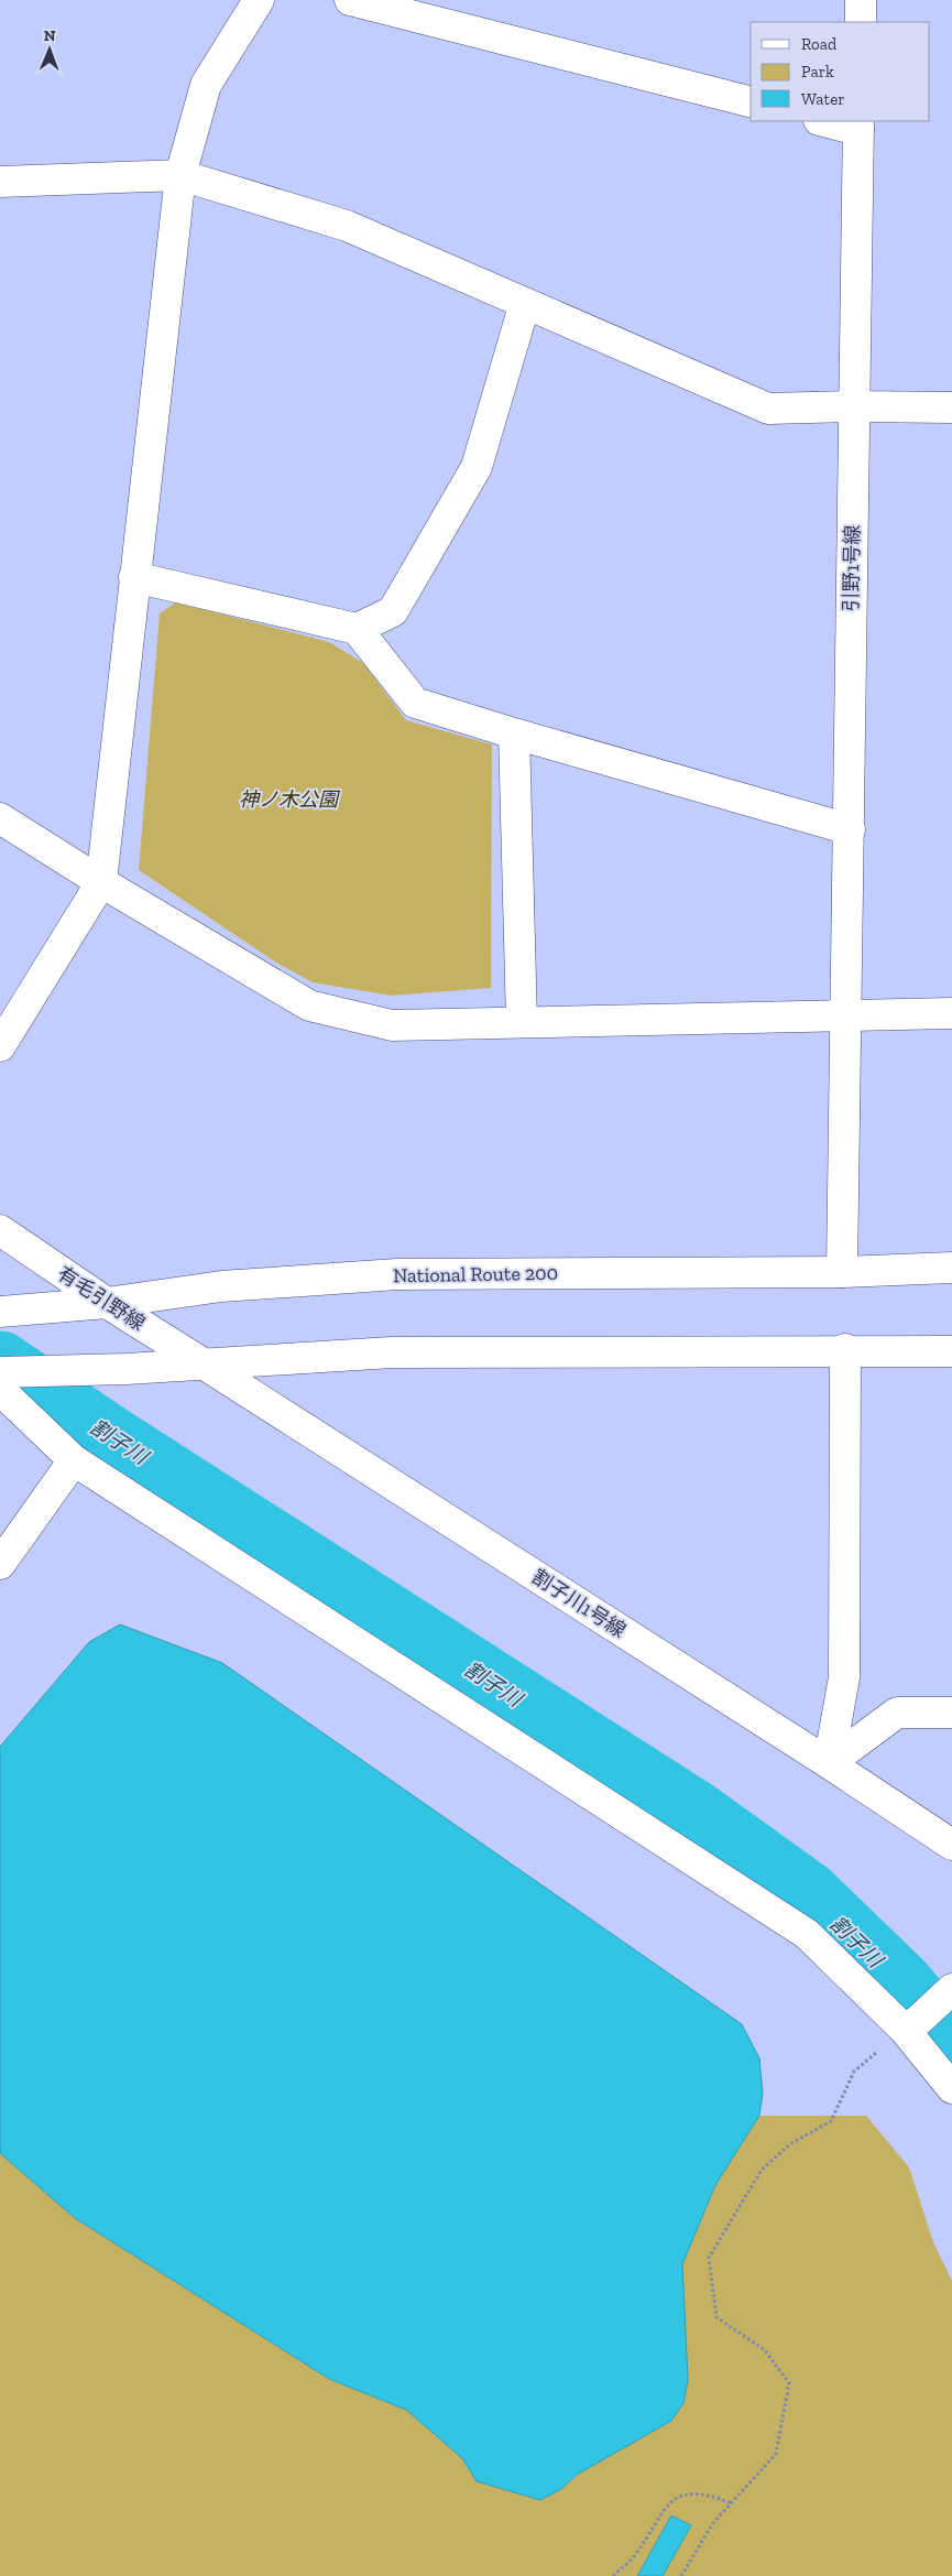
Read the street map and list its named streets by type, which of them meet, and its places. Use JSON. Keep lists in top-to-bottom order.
{
  "streets": {
    "main road": [
      "引野1号線",
      "National Route 200",
      "有毛引野線",
      "割子川1号線"
    ]
  },
  "crossings": [
    ["引野1号線", "National Route 200"],
    ["National Route 200", "有毛引野線"],
    ["有毛引野線", "割子川1号線"]
  ],
  "water": ["割子川"],
  "parks": ["神ノ木公園"],
  "legend": ["Road", "Park", "Water"],
  "north": "top"
}
